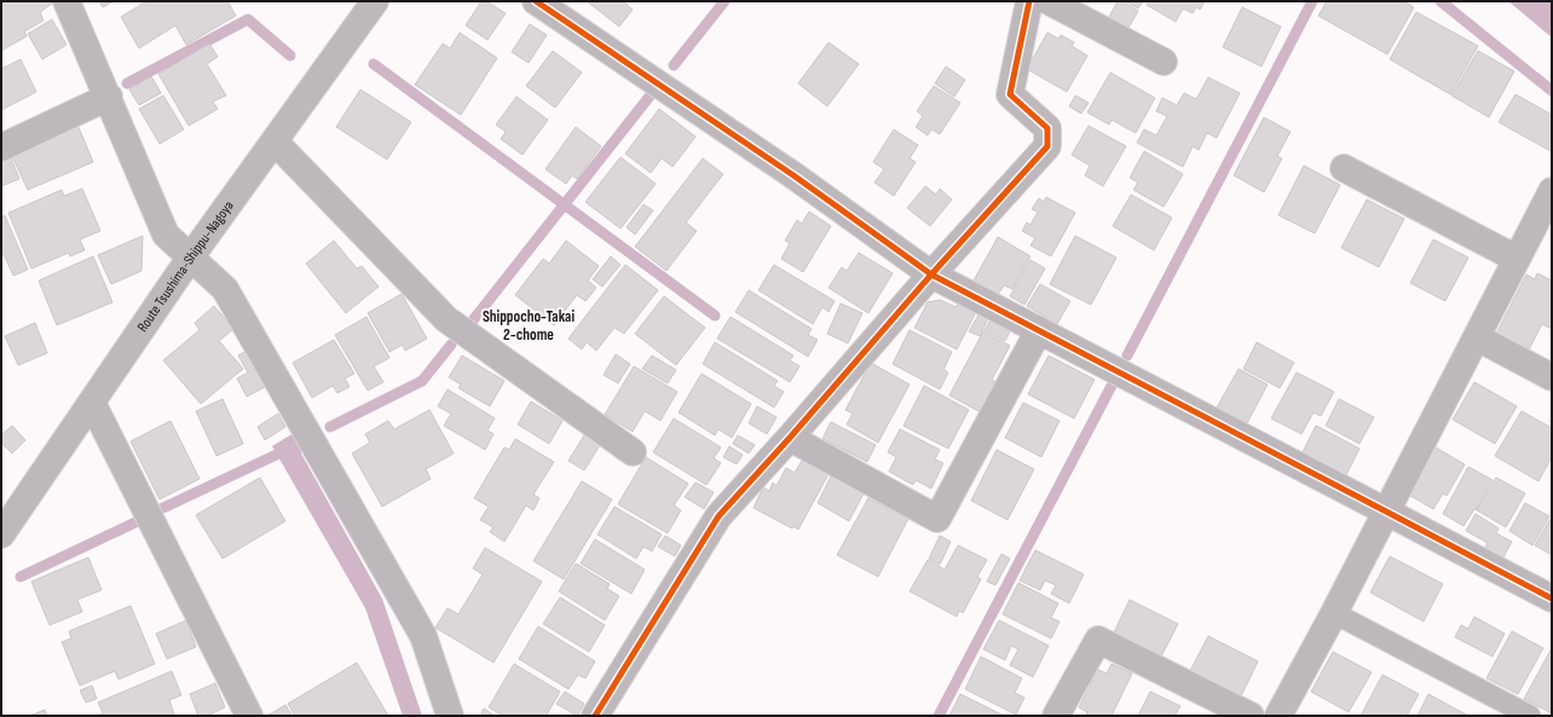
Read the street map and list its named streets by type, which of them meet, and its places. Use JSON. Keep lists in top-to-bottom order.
{
  "streets": {
    "main road": ["Route Tsushima-Shippu-Nagoya"]
  },
  "districts": ["Shippocho-Takai 2-chome"]
}
